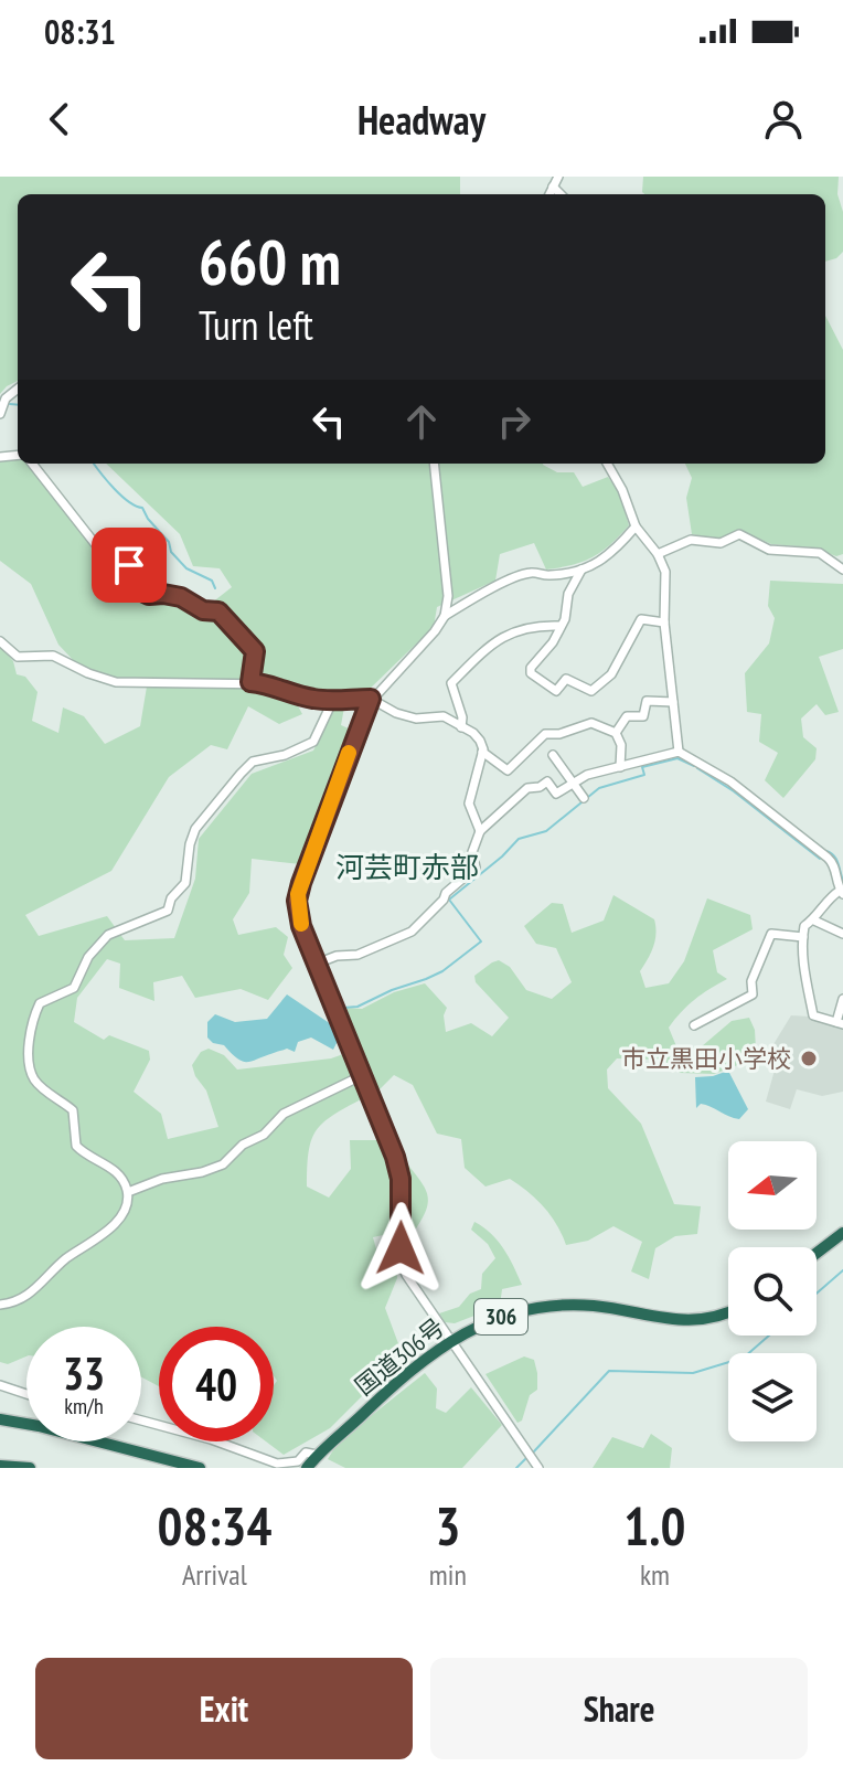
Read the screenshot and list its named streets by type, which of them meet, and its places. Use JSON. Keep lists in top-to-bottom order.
{
  "streets": {
    "highway": ["306", "国道306号"]
  },
  "districts": ["河芸町赤部"],
  "places": ["市立黒田小学校"],
  "north": "left",
  "page": {
    "status": "08:31",
    "header": "Headway",
    "turn": ["660 m", "Turn left"],
    "speed": "33 km/h",
    "limit": "40",
    "eta": [
      "08:34",
      "Arrival",
      "3",
      "min",
      "1.0",
      "km"
    ],
    "buttons": ["Exit", "Share"]
  }
}
